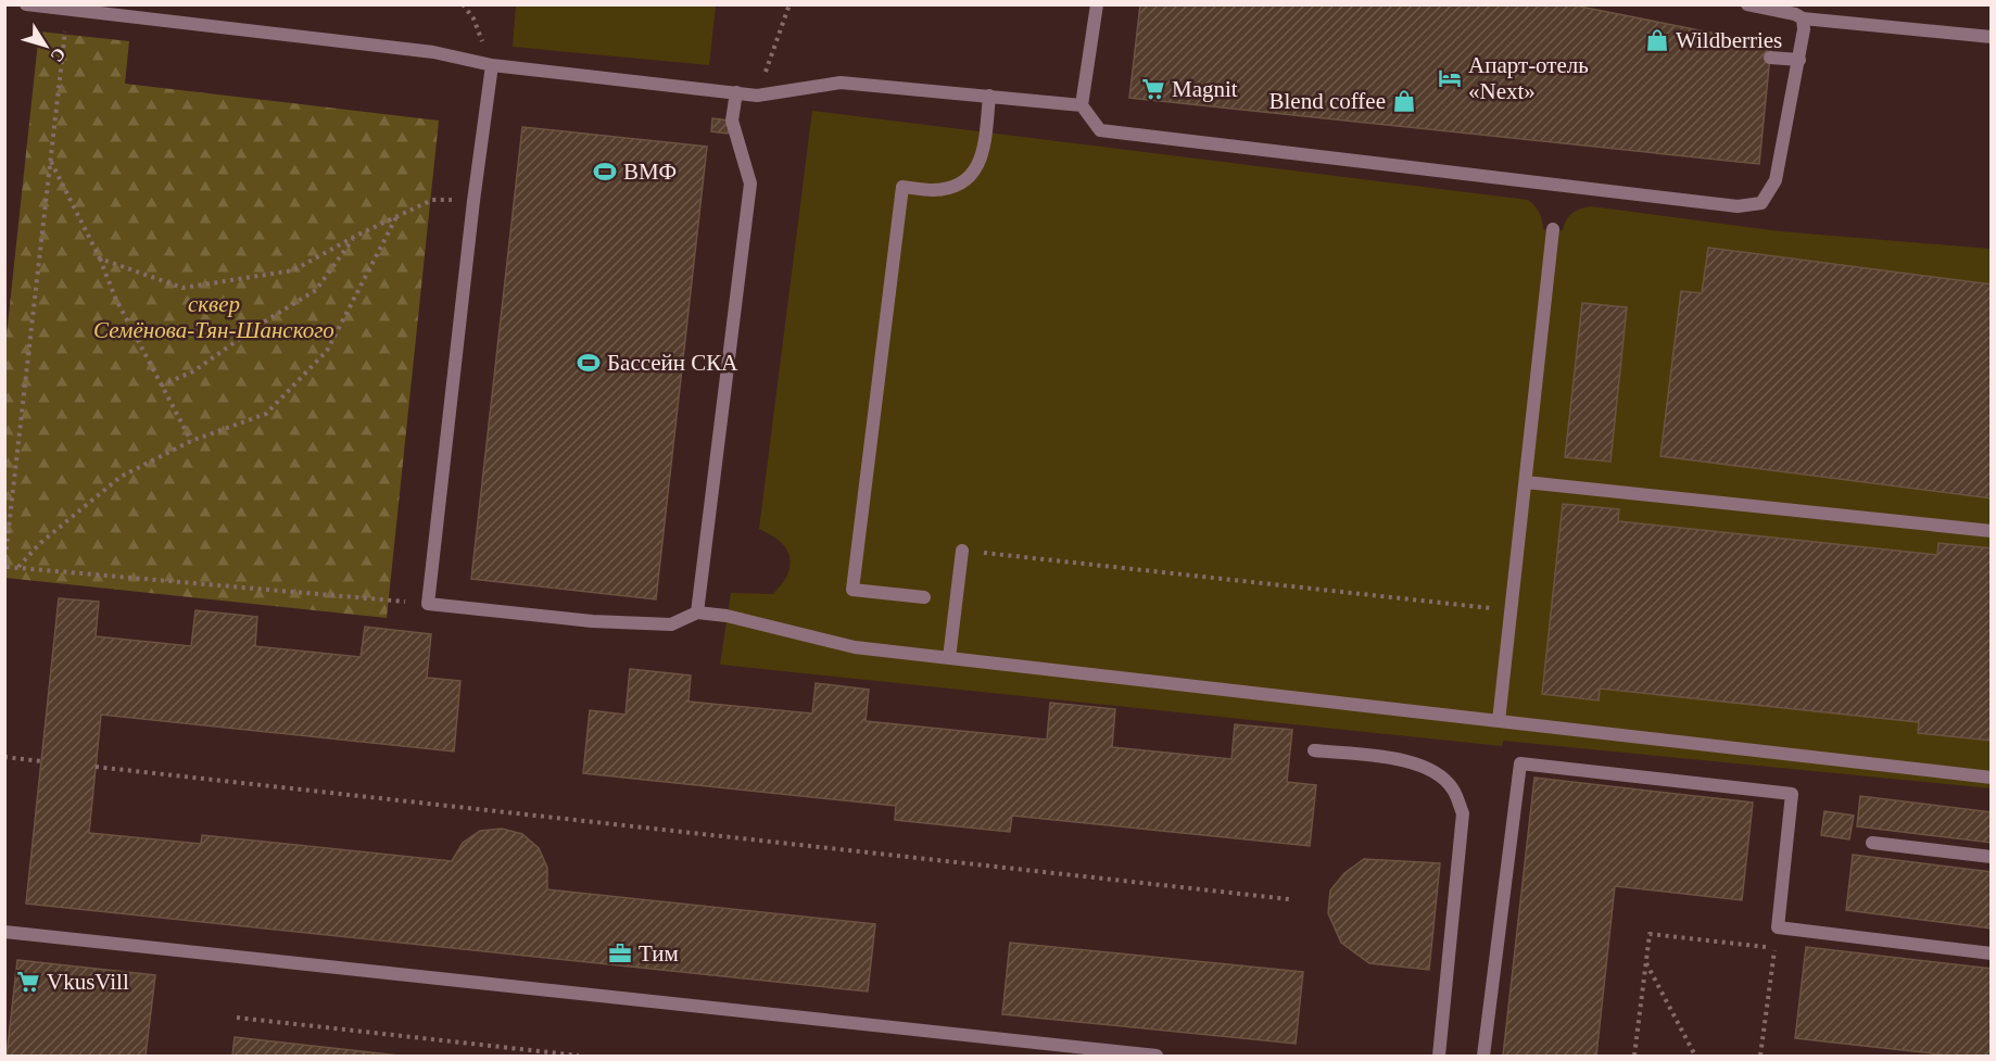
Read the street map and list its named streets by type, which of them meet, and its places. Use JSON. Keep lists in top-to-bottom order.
{
  "parks": ["сквер Семёнова-Тян-Шанского"],
  "places": {
    "shop": ["Wildberries", "Blend coffee"],
    "hotel": ["Апарт-отель «Next»"],
    "supermarket": ["Magnit", "VkusVill"],
    "sports": ["ВМФ", "Бассейн СКА"],
    "office": ["Тим"]
  },
  "north": "bottom right"
}
